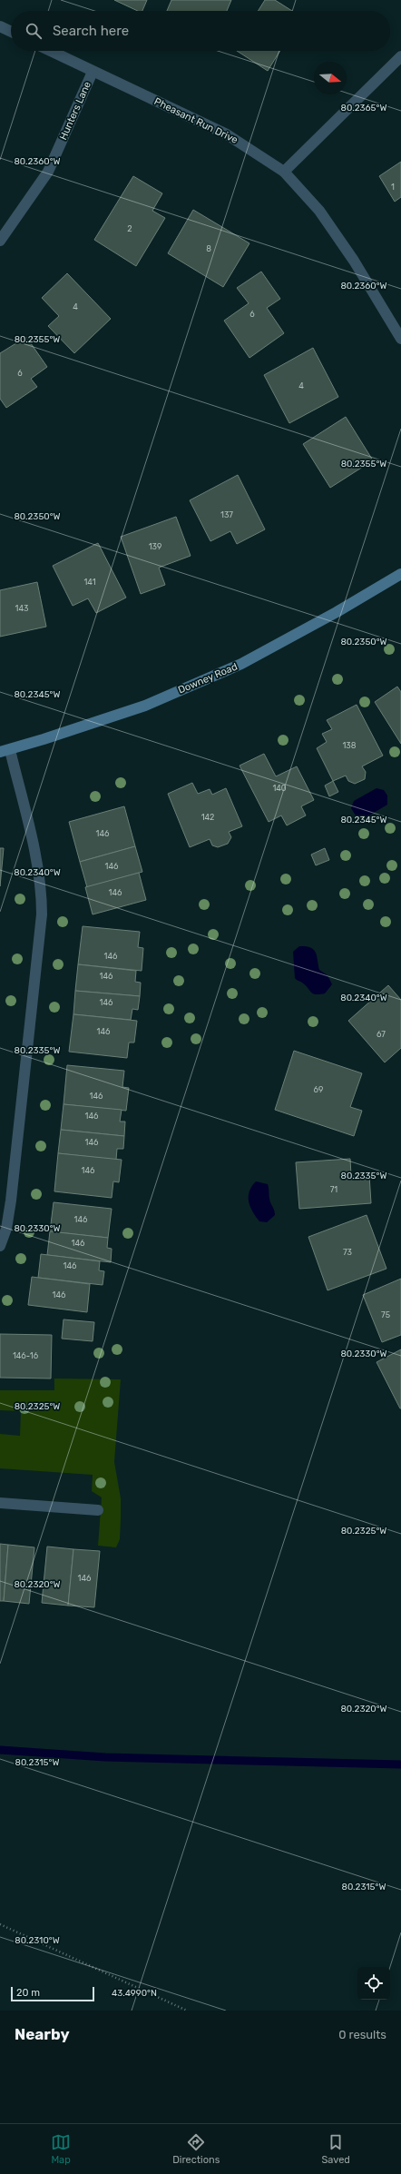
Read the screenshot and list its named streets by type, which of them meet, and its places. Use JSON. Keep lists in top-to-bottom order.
{
  "streets": {
    "main road": ["Downey Road"],
    "street": ["Hunters Lane", "Pheasant Run Drive"]
  },
  "crossings": [
    ["Hunters Lane", "Pheasant Run Drive"]
  ],
  "house_numbers": [
    "1",
    "2",
    "8",
    "4",
    "6",
    "6",
    "4",
    "137",
    "139",
    "141",
    "143",
    "138",
    "140",
    "142",
    "146",
    "146",
    "146",
    "146",
    "146",
    "146",
    "146",
    "67",
    "69",
    "146",
    "146",
    "146",
    "146",
    "71",
    "146",
    "146",
    "73",
    "146",
    "146",
    "75",
    "146-16",
    "146"
  ],
  "scale_bar": "20 m",
  "north": "right",
  "page": {
    "search": "Search here",
    "scale": "20 m",
    "heading": ["Nearby", "0 results"],
    "nav": ["Map", "Directions", "Saved"]
  },
  "coordinates": [
    "80.2365°W",
    "80.2360°W",
    "80.2355°W",
    "80.2350°W",
    "80.2345°W",
    "80.2340°W",
    "80.2335°W",
    "80.2330°W",
    "80.2325°W",
    "80.2320°W",
    "80.2315°W",
    "80.2310°W",
    "43.4990°N"
  ]
}
